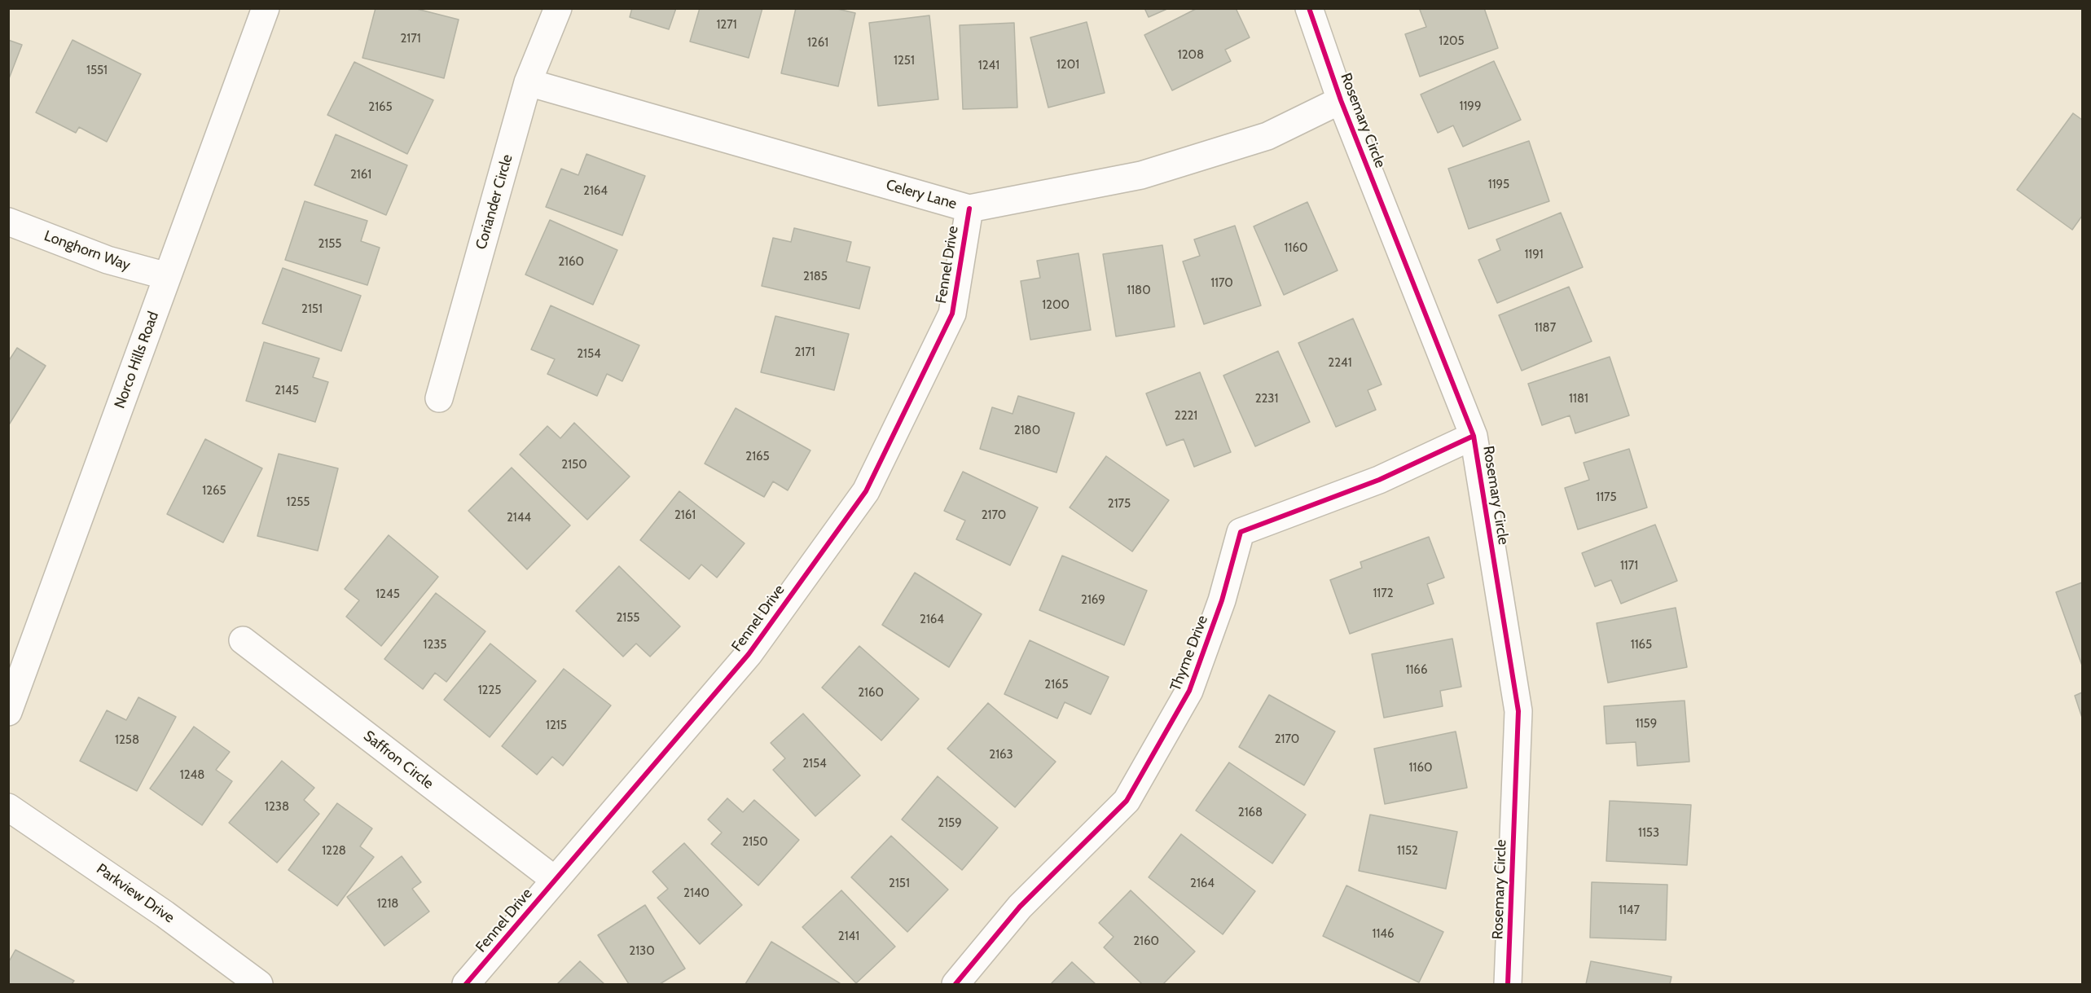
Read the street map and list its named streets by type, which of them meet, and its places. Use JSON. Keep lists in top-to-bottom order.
{
  "streets": {
    "street": [
      "Rosemary Circle",
      "Celery Lane",
      "Coriander Circle",
      "Longhorn Way",
      "Fennel Drive",
      "Norco Hills Road",
      "Thyme Drive",
      "Saffron Circle",
      "Parkview Drive"
    ]
  },
  "crossings": [
    ["Rosemary Circle", "Celery Lane"],
    ["Rosemary Circle", "Thyme Drive"],
    ["Celery Lane", "Coriander Circle"],
    ["Celery Lane", "Fennel Drive"],
    ["Longhorn Way", "Norco Hills Road"],
    ["Fennel Drive", "Saffron Circle"]
  ],
  "house_numbers": [
    "1271",
    "2171",
    "1205",
    "1261",
    "1208",
    "1251",
    "1201",
    "1241",
    "1551",
    "1199",
    "2165",
    "2161",
    "1195",
    "2164",
    "2155",
    "1160",
    "1191",
    "2160",
    "2185",
    "1170",
    "1180",
    "1200",
    "2151",
    "1187",
    "2171",
    "2154",
    "2241",
    "2145",
    "2231",
    "1181",
    "2221",
    "2180",
    "2165",
    "2150",
    "1265",
    "1175",
    "1255",
    "2175",
    "2161",
    "2170",
    "2144",
    "1171",
    "1172",
    "1245",
    "2169",
    "2155",
    "2164",
    "1235",
    "1165",
    "1166",
    "2165",
    "1225",
    "2160",
    "1159",
    "1215",
    "2170",
    "1258",
    "2163",
    "2154",
    "1160",
    "1248",
    "1238",
    "2168",
    "2159",
    "1153",
    "2150",
    "1228",
    "1152",
    "2151",
    "2164",
    "2140",
    "1218",
    "1147",
    "1146",
    "2141",
    "2160",
    "2130"
  ]
}
